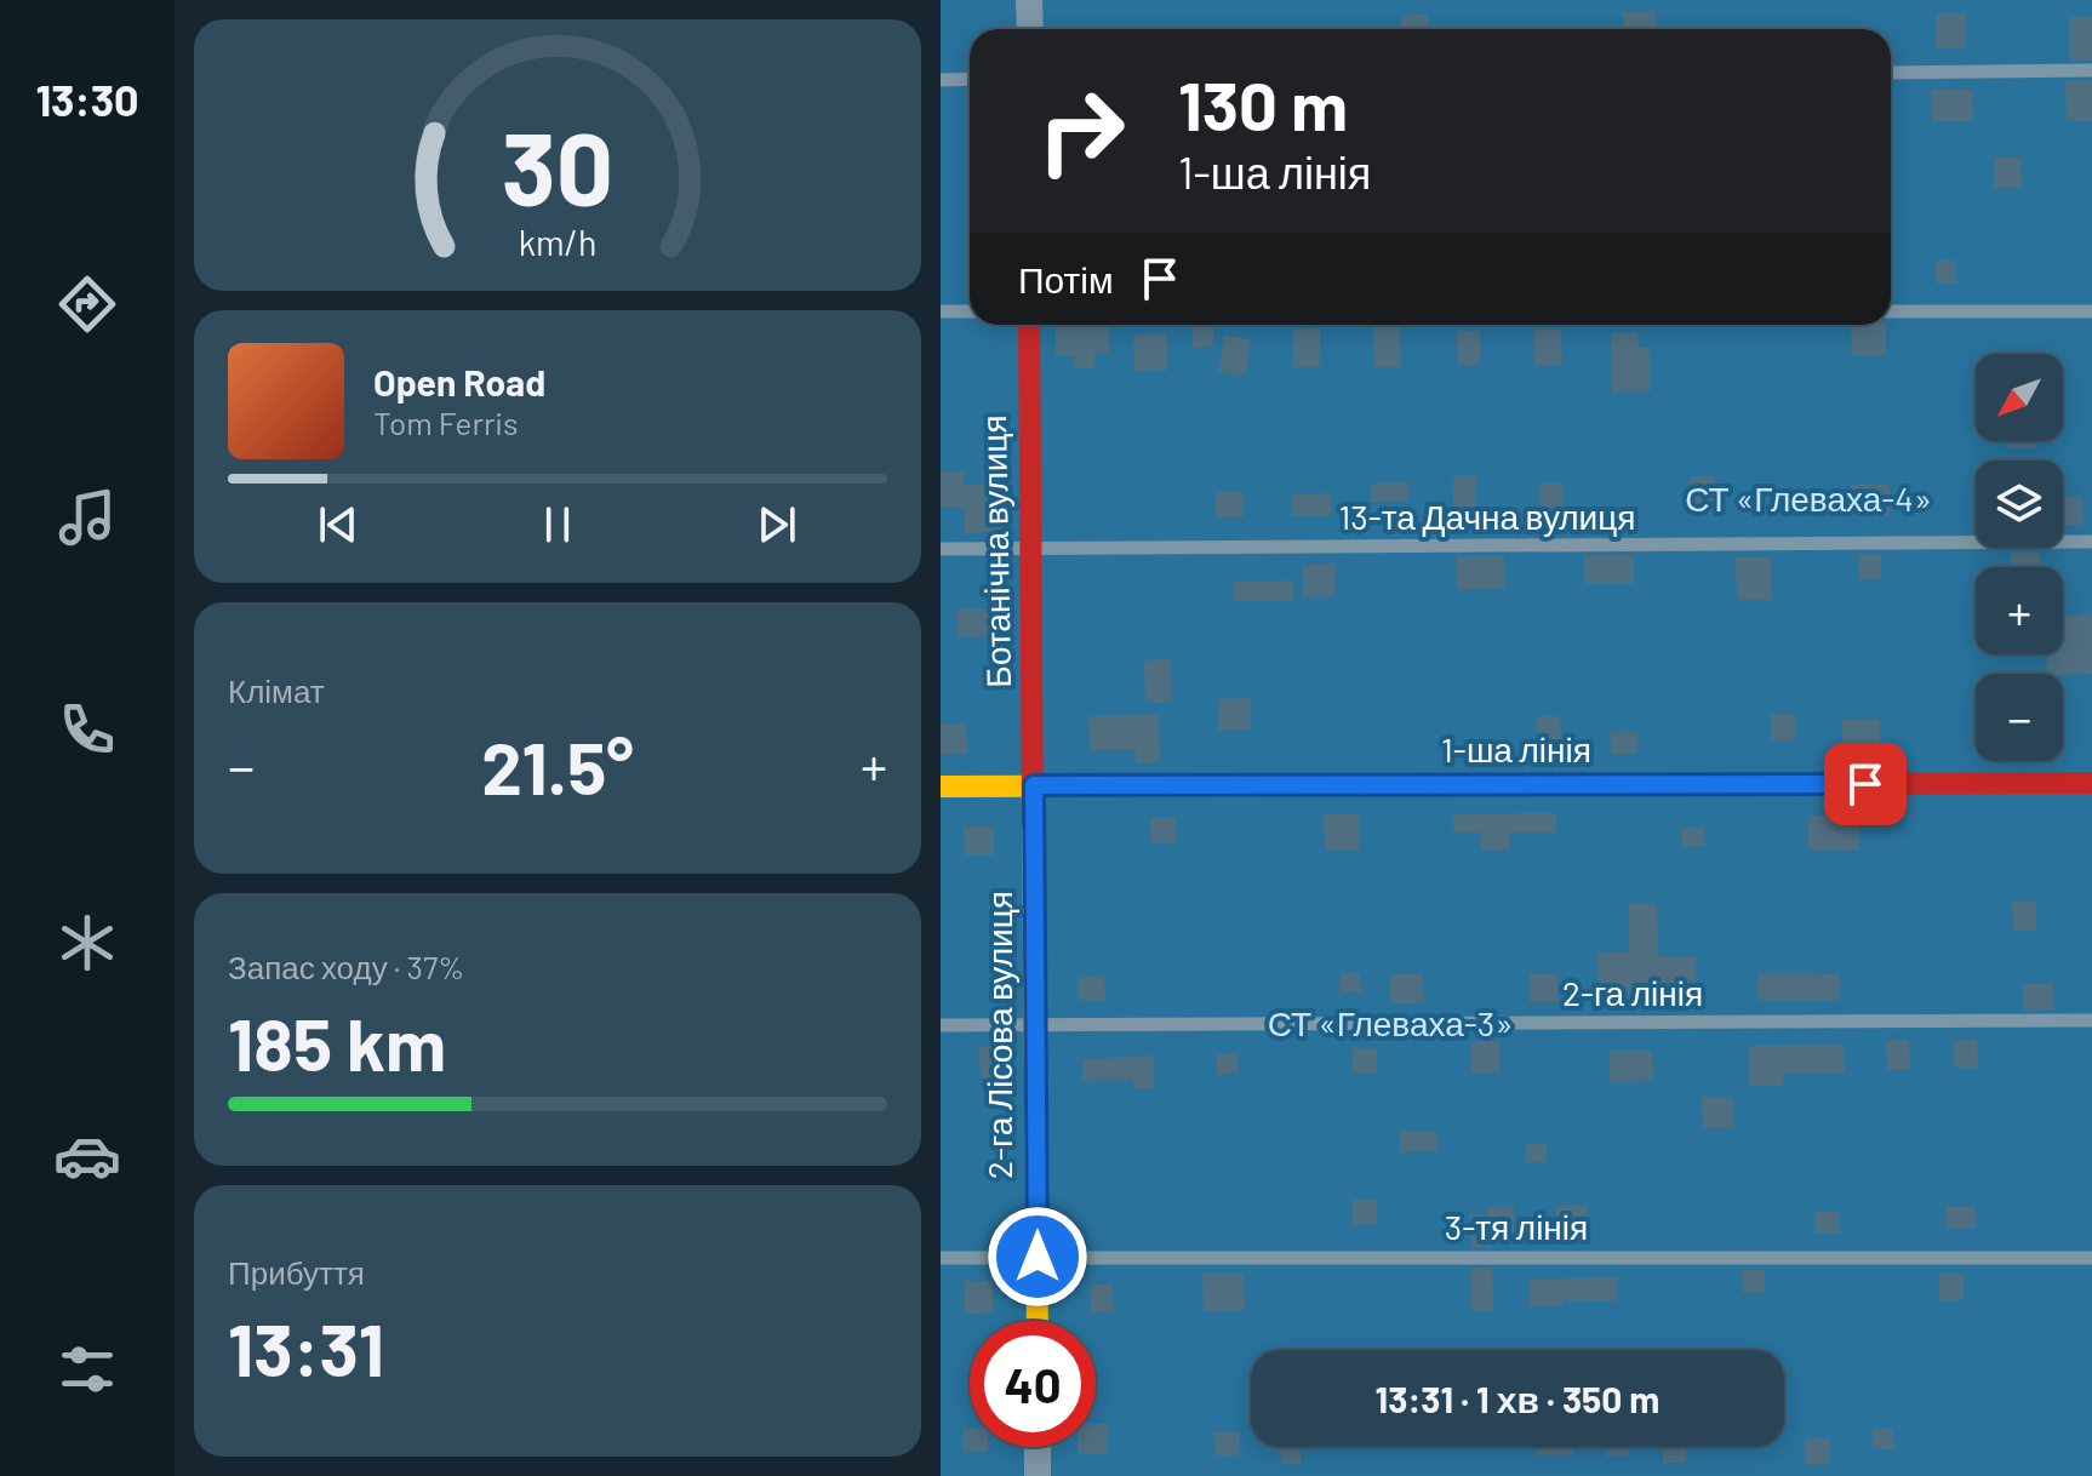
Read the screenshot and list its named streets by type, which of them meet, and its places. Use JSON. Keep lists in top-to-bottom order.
{
  "streets": {
    "street": ["Ботанічна вулиця", "1-ша лінія", "2-га Лісова вулиця"],
    "lane": ["13-та Дачна вулиця", "2-га лінія", "3-тя лінія"]
  },
  "crossings": [
    ["13-та Дачна вулиця", "Ботанічна вулиця"],
    ["Ботанічна вулиця", "1-ша лінія"],
    ["Ботанічна вулиця", "2-га Лісова вулиця"],
    ["1-ша лінія", "2-га Лісова вулиця"],
    ["2-га лінія", "2-га Лісова вулиця"],
    ["2-га Лісова вулиця", "3-тя лінія"]
  ],
  "parks": ["СТ «Глеваха-4»", "СТ «Глеваха-3»"],
  "north": "bottom left",
  "page": {
    "tabs": "13:30",
    "turn": ["130 m", "1-ша лінія"],
    "then": "Потім",
    "song": ["Open Road", "Tom Ferris"],
    "map_buttons": ["+", "−"],
    "tile": [
      "Клімат",
      ["Запас ходу · 37%", "185 km"],
      ["Прибуття", "13:31"]
    ],
    "heat": ["−", "21.5°", "+"],
    "limit": "40",
    "trip": "13:31 · 1 хв · 350 m",
    "gauge": ["30", "km/h"]
  }
}
